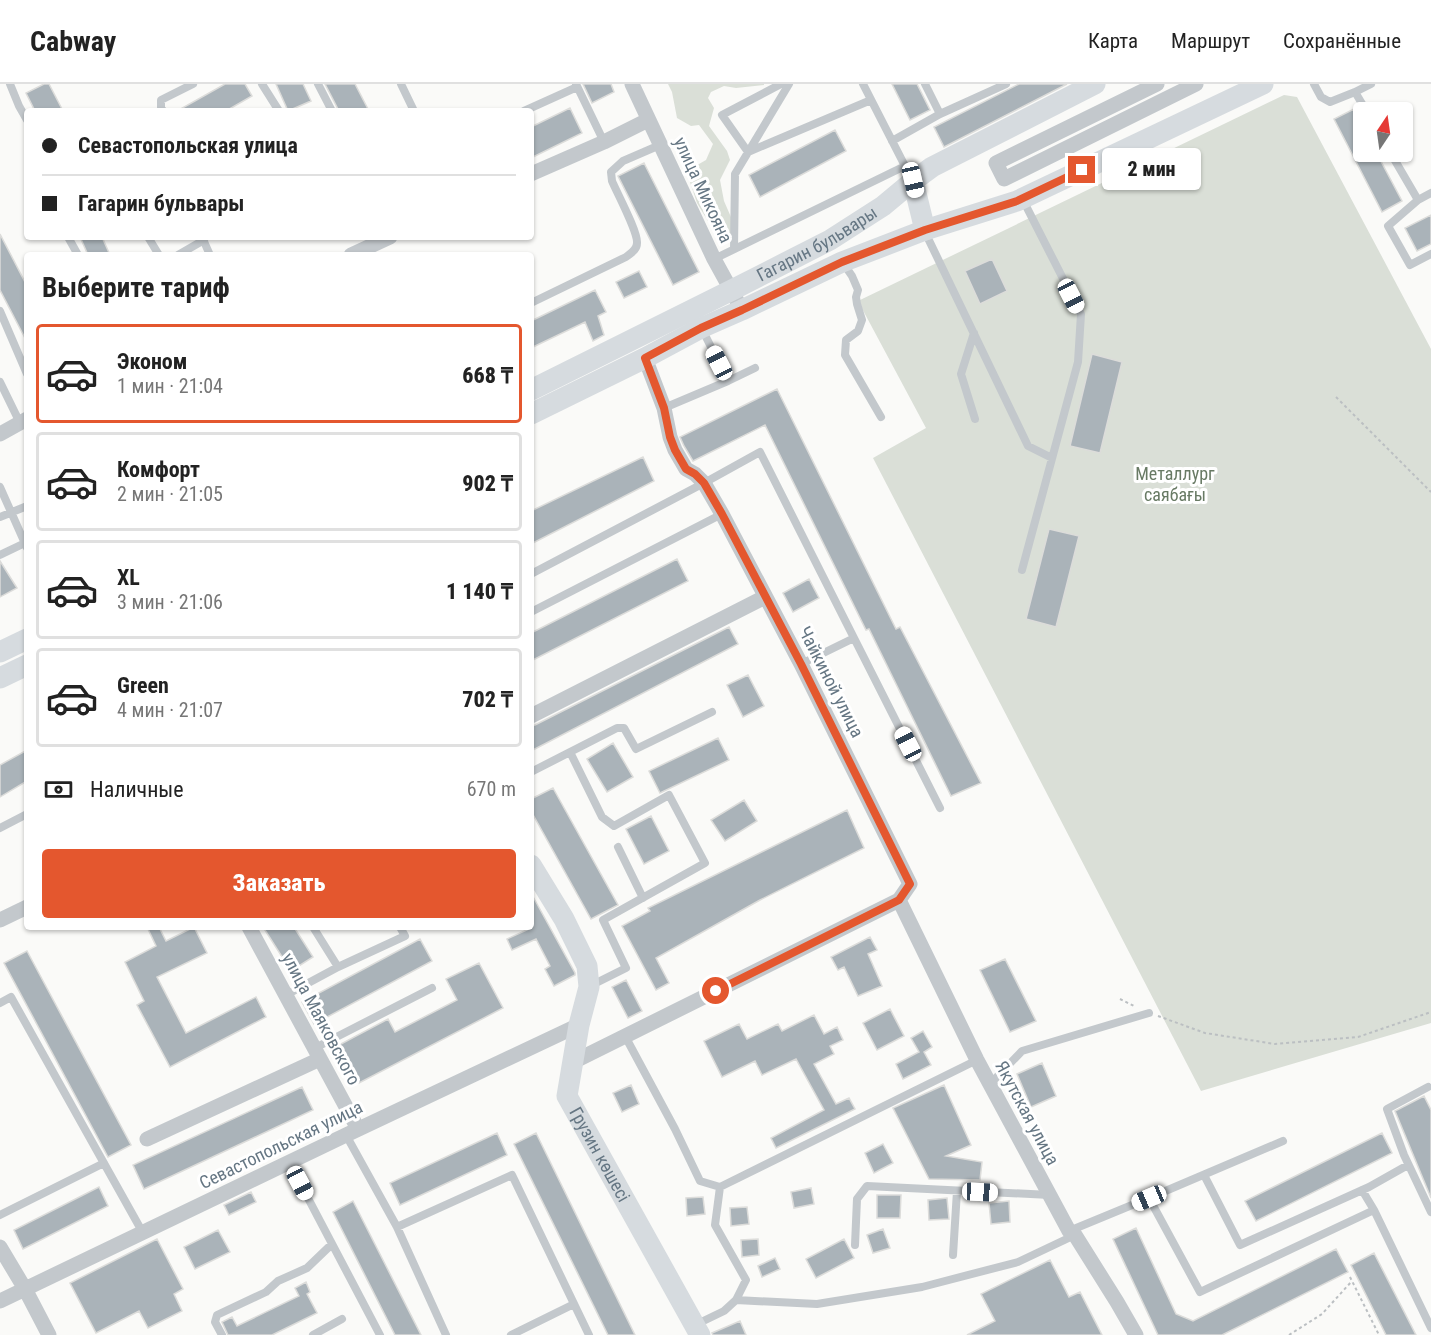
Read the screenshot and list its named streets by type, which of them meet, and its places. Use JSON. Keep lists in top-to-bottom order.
{
  "streets": {
    "main road": ["Гагарин бульвары", "Грузин көшесі"],
    "street": [
      "улица Микояна",
      "Чайкиной улица",
      "улица Маяковского",
      "Якутская улица",
      "Севастопольская улица"
    ]
  },
  "crossings": [
    ["улица Микояна", "Гагарин бульвары"],
    ["Гагарин бульвары", "Чайкиной улица"],
    ["Чайкиной улица", "Якутская улица"],
    ["улица Маяковского", "Севастопольская улица"],
    ["Севастопольская улица", "Грузин көшесі"]
  ],
  "parks": ["Металлург саябағы"],
  "north": "top",
  "page": {
    "header": "Cabway",
    "nav": ["Карта", "Маршрут", "Сохранённые"],
    "banner": ["Севастопольская улица", "Гагарин бульвары"],
    "bubble": "2 мин",
    "heading": "Выберите тариф",
    "list": [
      {
        "name": "Эконом",
        "note": "1 мин · 21:04",
        "value": "668 ₸"
      },
      {
        "name": "Комфорт",
        "note": "2 мин · 21:05",
        "value": "902 ₸"
      },
      {
        "name": "XL",
        "note": "3 мин · 21:06",
        "value": "1 140 ₸"
      },
      {
        "name": "Green",
        "note": "4 мин · 21:07",
        "value": "702 ₸"
      }
    ],
    "pay": ["Наличные", "670 m"],
    "buttons": "Заказать"
  }
}
